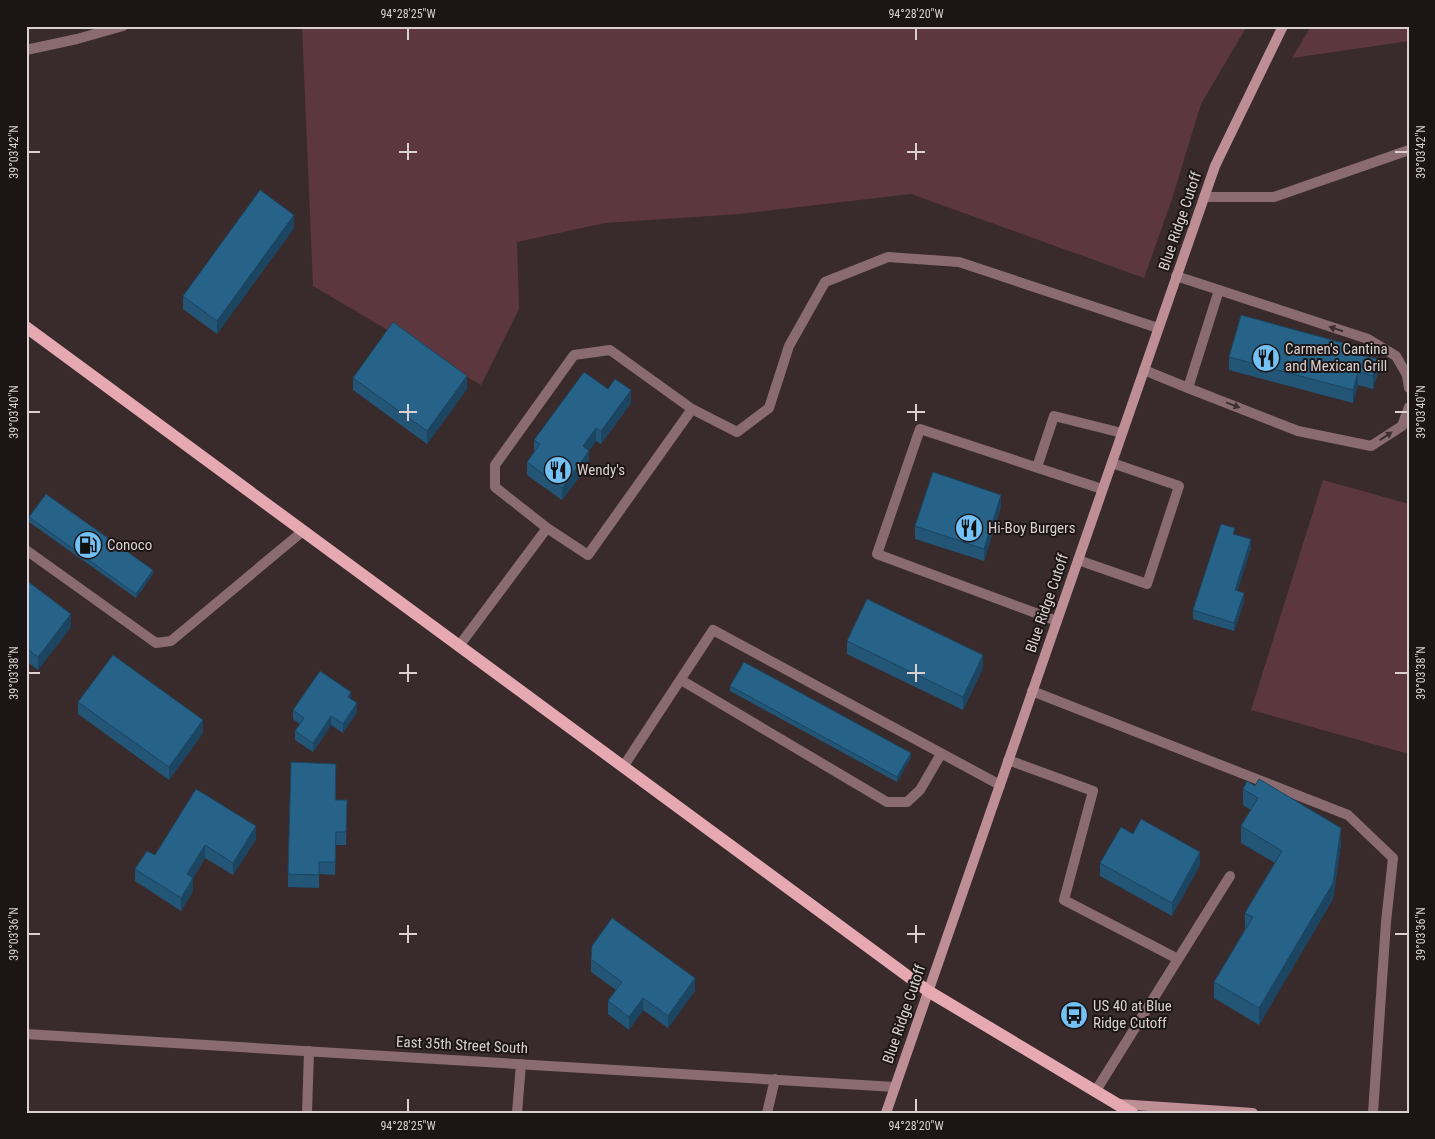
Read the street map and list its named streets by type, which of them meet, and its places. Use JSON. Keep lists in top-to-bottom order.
{
  "streets": {
    "main road": ["Blue Ridge Cutoff"],
    "street": ["East 35th Street South"]
  },
  "crossings": [
    ["Blue Ridge Cutoff", "East 35th Street South"]
  ],
  "places": {
    "restaurant": ["Carmen's Cantina and Mexican Grill", "Wendy's", "Hi-Boy Burgers"],
    "fuel station": ["Conoco"],
    "bus stop": ["US 40 at Blue Ridge Cutoff"]
  },
  "coordinates": [
    "94°28'25\"W",
    "94°28'20\"W",
    "39°03'42\"N",
    "39°03'40\"N",
    "39°03'38\"N",
    "39°03'36\"N"
  ]
}
